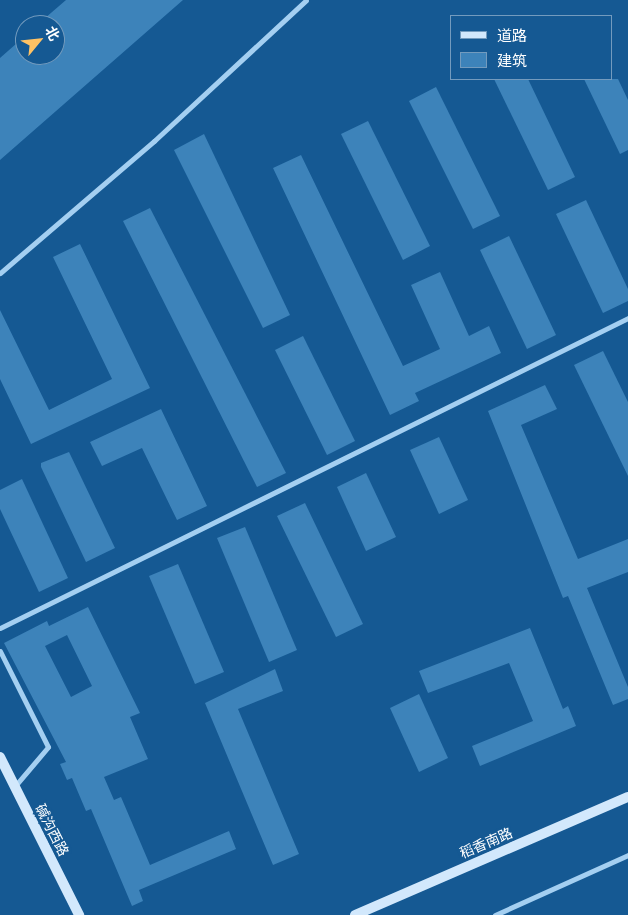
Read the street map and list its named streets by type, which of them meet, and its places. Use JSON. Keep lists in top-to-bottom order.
{
  "streets": {
    "main road": ["碱沟西路", "稻香南路"]
  },
  "legend": ["道路", "建筑"],
  "north": "top right"
}
